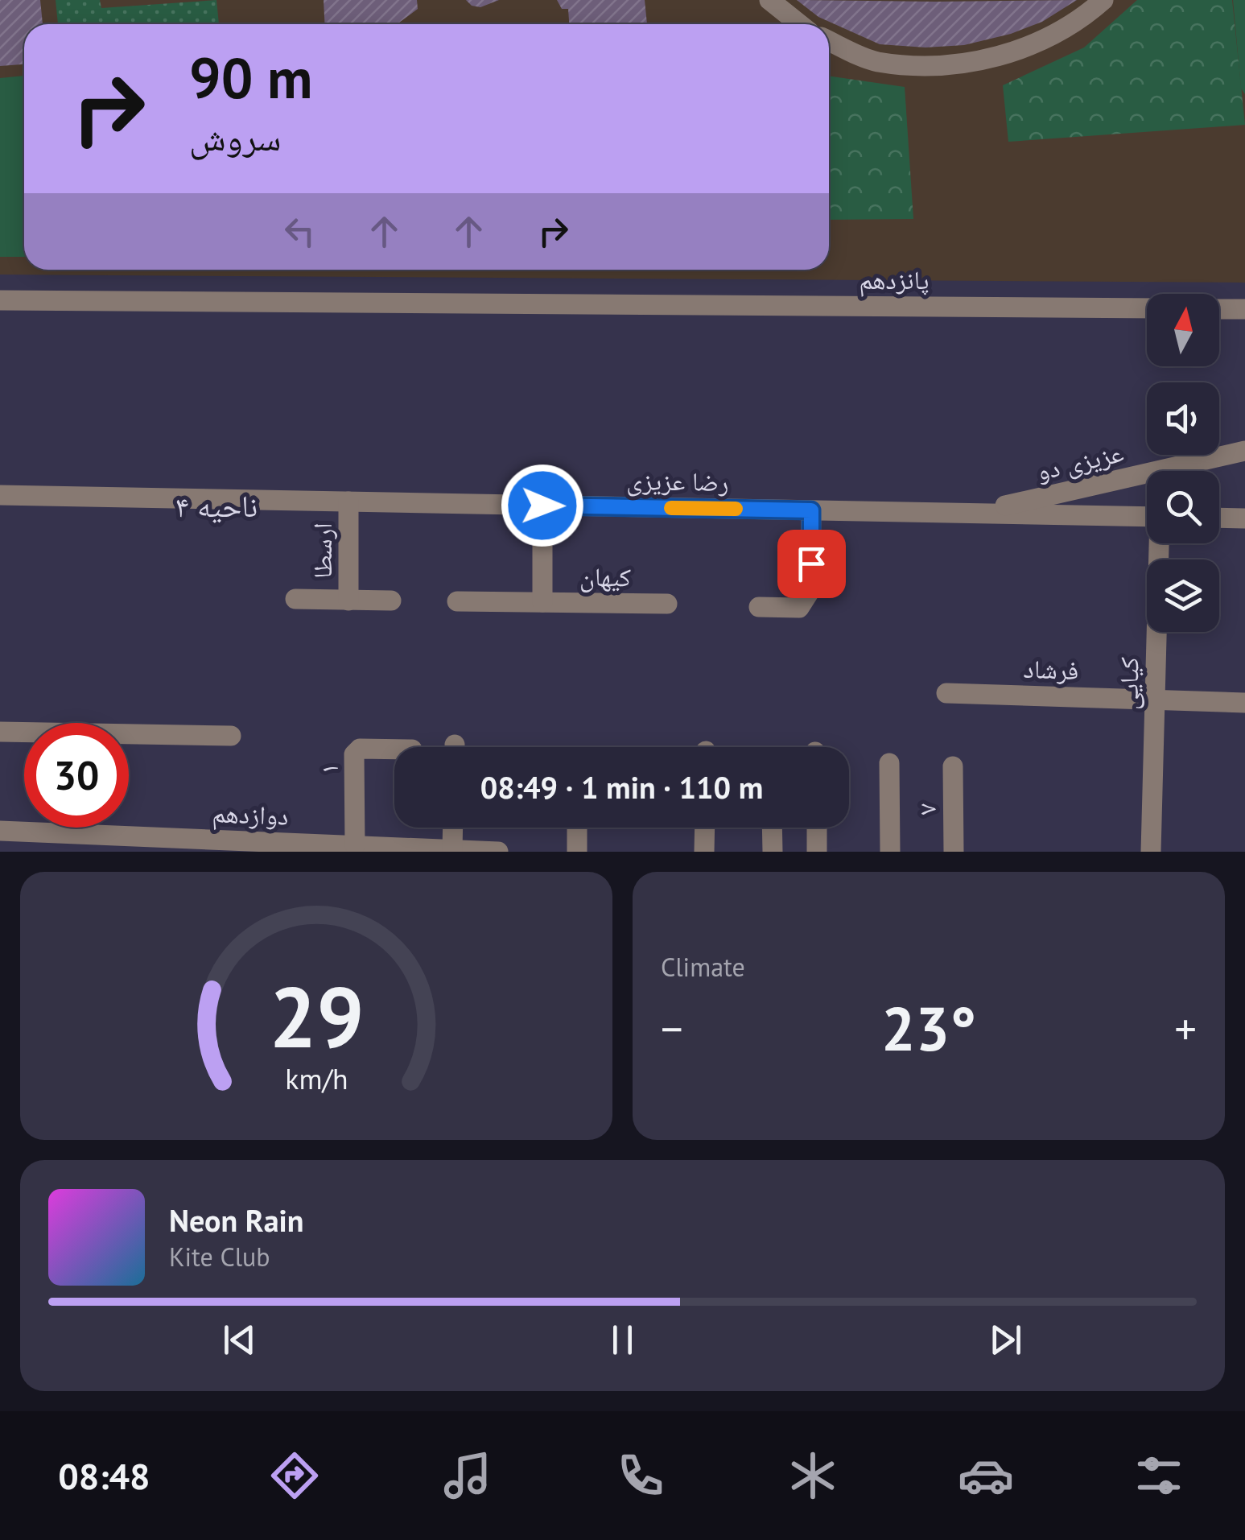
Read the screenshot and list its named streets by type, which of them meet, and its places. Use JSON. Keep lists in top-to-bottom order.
{
  "streets": {
    "street": [
      "پانزدهم",
      "عزیزی دو",
      "رضا عزیزی",
      "ارسطا",
      "کیهان",
      "فرشاد",
      "کیایی",
      "۱",
      "۷",
      "دوازدهم"
    ]
  },
  "crossings": [
    ["عزیزی دو", "رضا عزیزی"],
    ["رضا عزیزی", "ارسطا"],
    ["رضا عزیزی", "کیهان"],
    ["فرشاد", "کیایی"],
    ["۱", "دوازدهم"]
  ],
  "districts": ["ناحیه ۴"],
  "north": "top",
  "page": {
    "turn": ["90 m", "سروش"],
    "limit": "30",
    "trip": "08:49 · 1 min · 110 m",
    "tile": "Climate",
    "heat": ["−", "23°", "+"],
    "song": ["Neon Rain", "Kite Club"],
    "tabs": "08:48",
    "gauge": ["29", "km/h"]
  }
}
